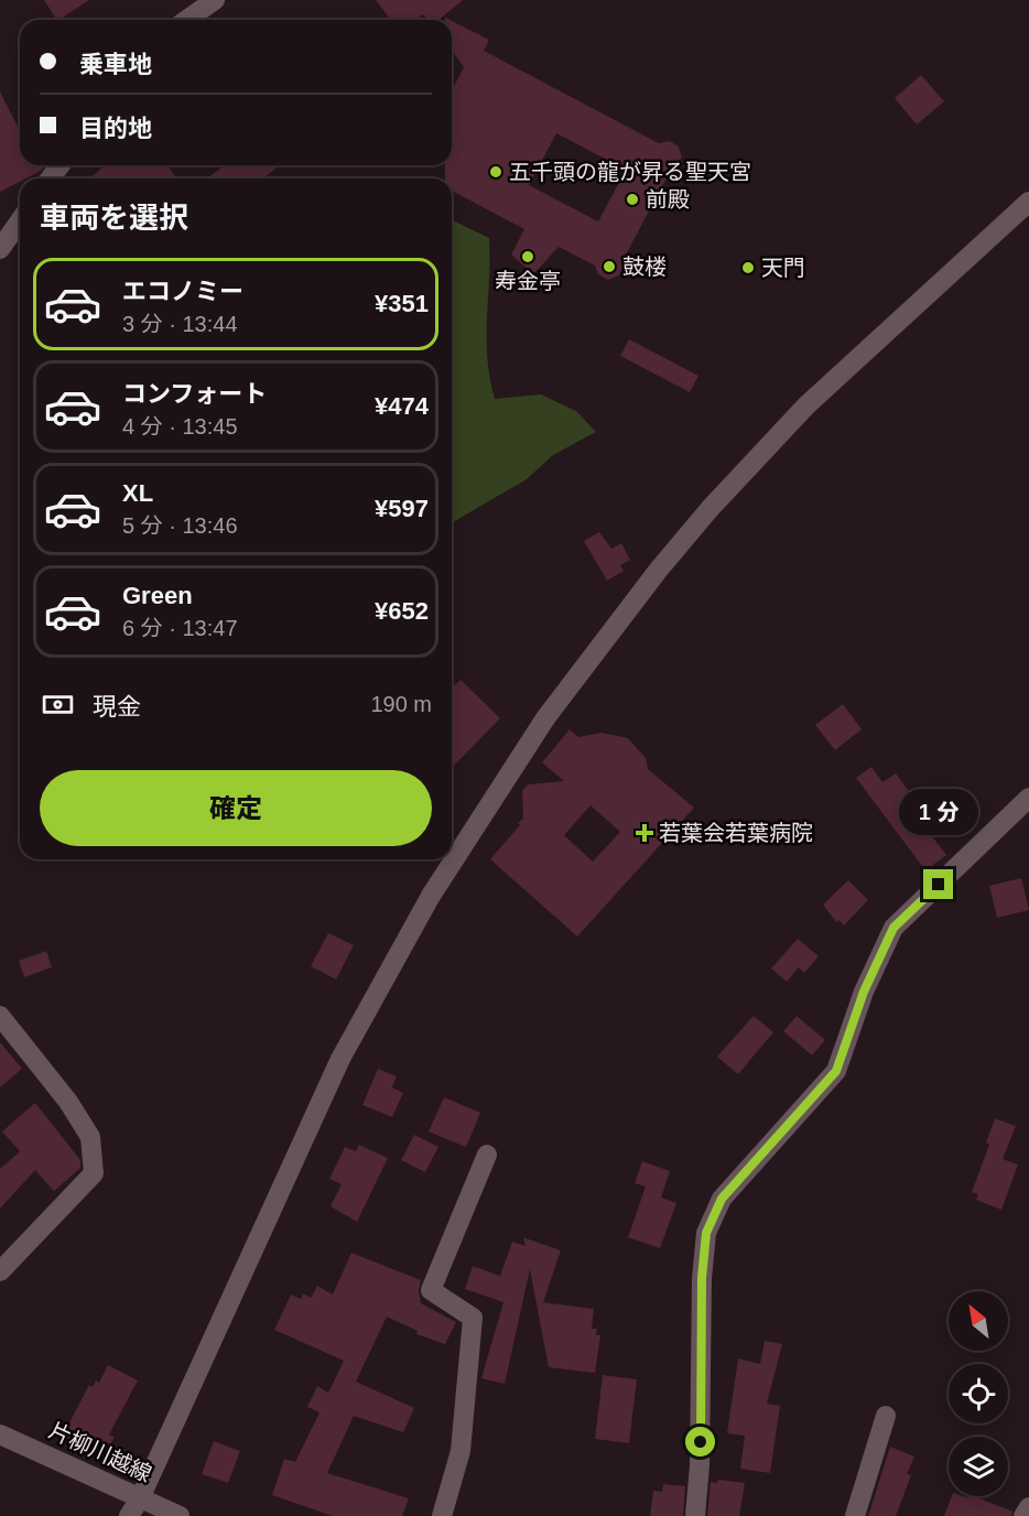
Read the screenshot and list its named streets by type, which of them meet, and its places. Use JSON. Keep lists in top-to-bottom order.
{
  "streets": {
    "street": ["片柳川越線"]
  },
  "places": {
    "other": [
      "五千頭の龍が昇る聖天宮",
      "前殿",
      "寿金亭",
      "鼓楼",
      "天門"
    ],
    "health": ["若葉会若葉病院"]
  },
  "north": "top left",
  "page": {
    "banner": ["乗車地", "目的地"],
    "heading": "車両を選択",
    "list": [
      {
        "name": "エコノミー",
        "note": "3 分 · 13:44",
        "value": "¥351"
      },
      {
        "name": "コンフォート",
        "note": "4 分 · 13:45",
        "value": "¥474"
      },
      {
        "name": "XL",
        "note": "5 分 · 13:46",
        "value": "¥597"
      },
      {
        "name": "Green",
        "note": "6 分 · 13:47",
        "value": "¥652"
      }
    ],
    "pay": ["現金", "190 m"],
    "buttons": "確定",
    "bubble": "1 分"
  }
}
